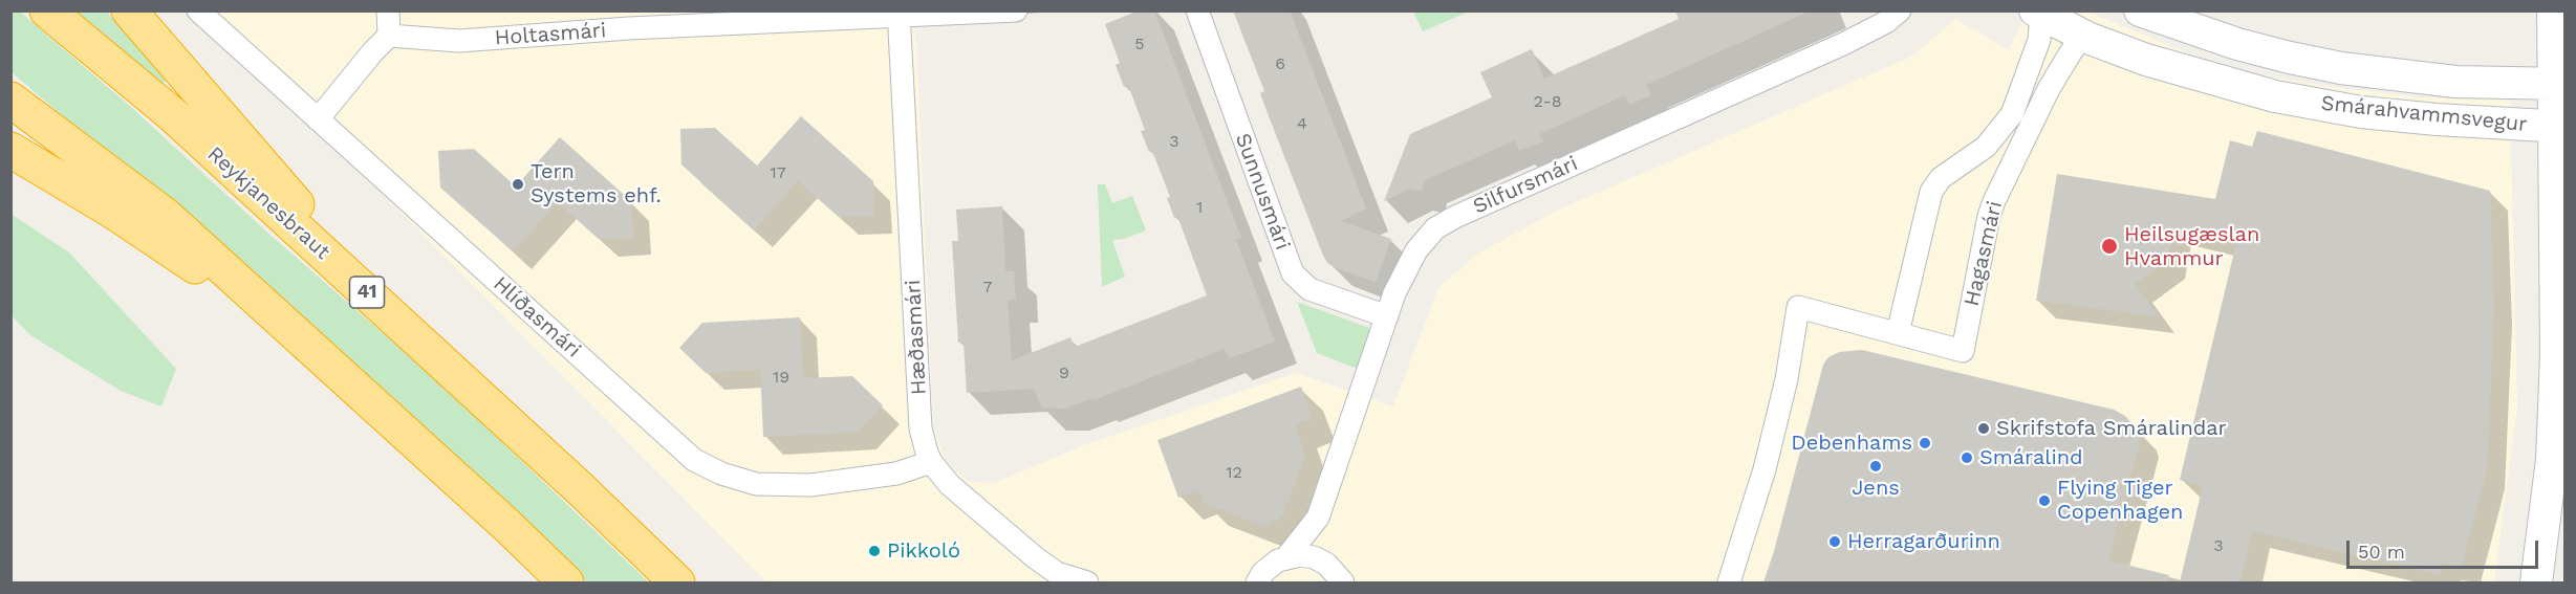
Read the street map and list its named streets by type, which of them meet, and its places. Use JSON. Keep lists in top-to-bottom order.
{
  "streets": {
    "highway": ["Reykjanesbraut", "41"],
    "main road": ["Smárahvammsvegur"],
    "street": [
      "Holtasmári",
      "Silfursmári",
      "Sunnusmári",
      "Hagasmári",
      "Hlíðasmári",
      "Hæðasmári"
    ]
  },
  "crossings": [
    ["Holtasmári", "Hæðasmári"],
    ["Smárahvammsvegur", "Hagasmári"],
    ["Silfursmári", "Sunnusmári"],
    ["Hlíðasmári", "Hæðasmári"]
  ],
  "places": [
    "Tern Systems ehf.",
    "Heilsugæslan Hvammur",
    "Skrifstofa Smáralindar",
    "Debenhams",
    "Smáralind",
    "Jens",
    "Flying Tiger Copenhagen",
    "Herragarðurinn",
    "Pikkoló"
  ],
  "house_numbers": [
    "5",
    "6",
    "2-8",
    "4",
    "3",
    "17",
    "1",
    "7",
    "9",
    "19",
    "12",
    "3"
  ],
  "scale_bar": "50 m"
}
